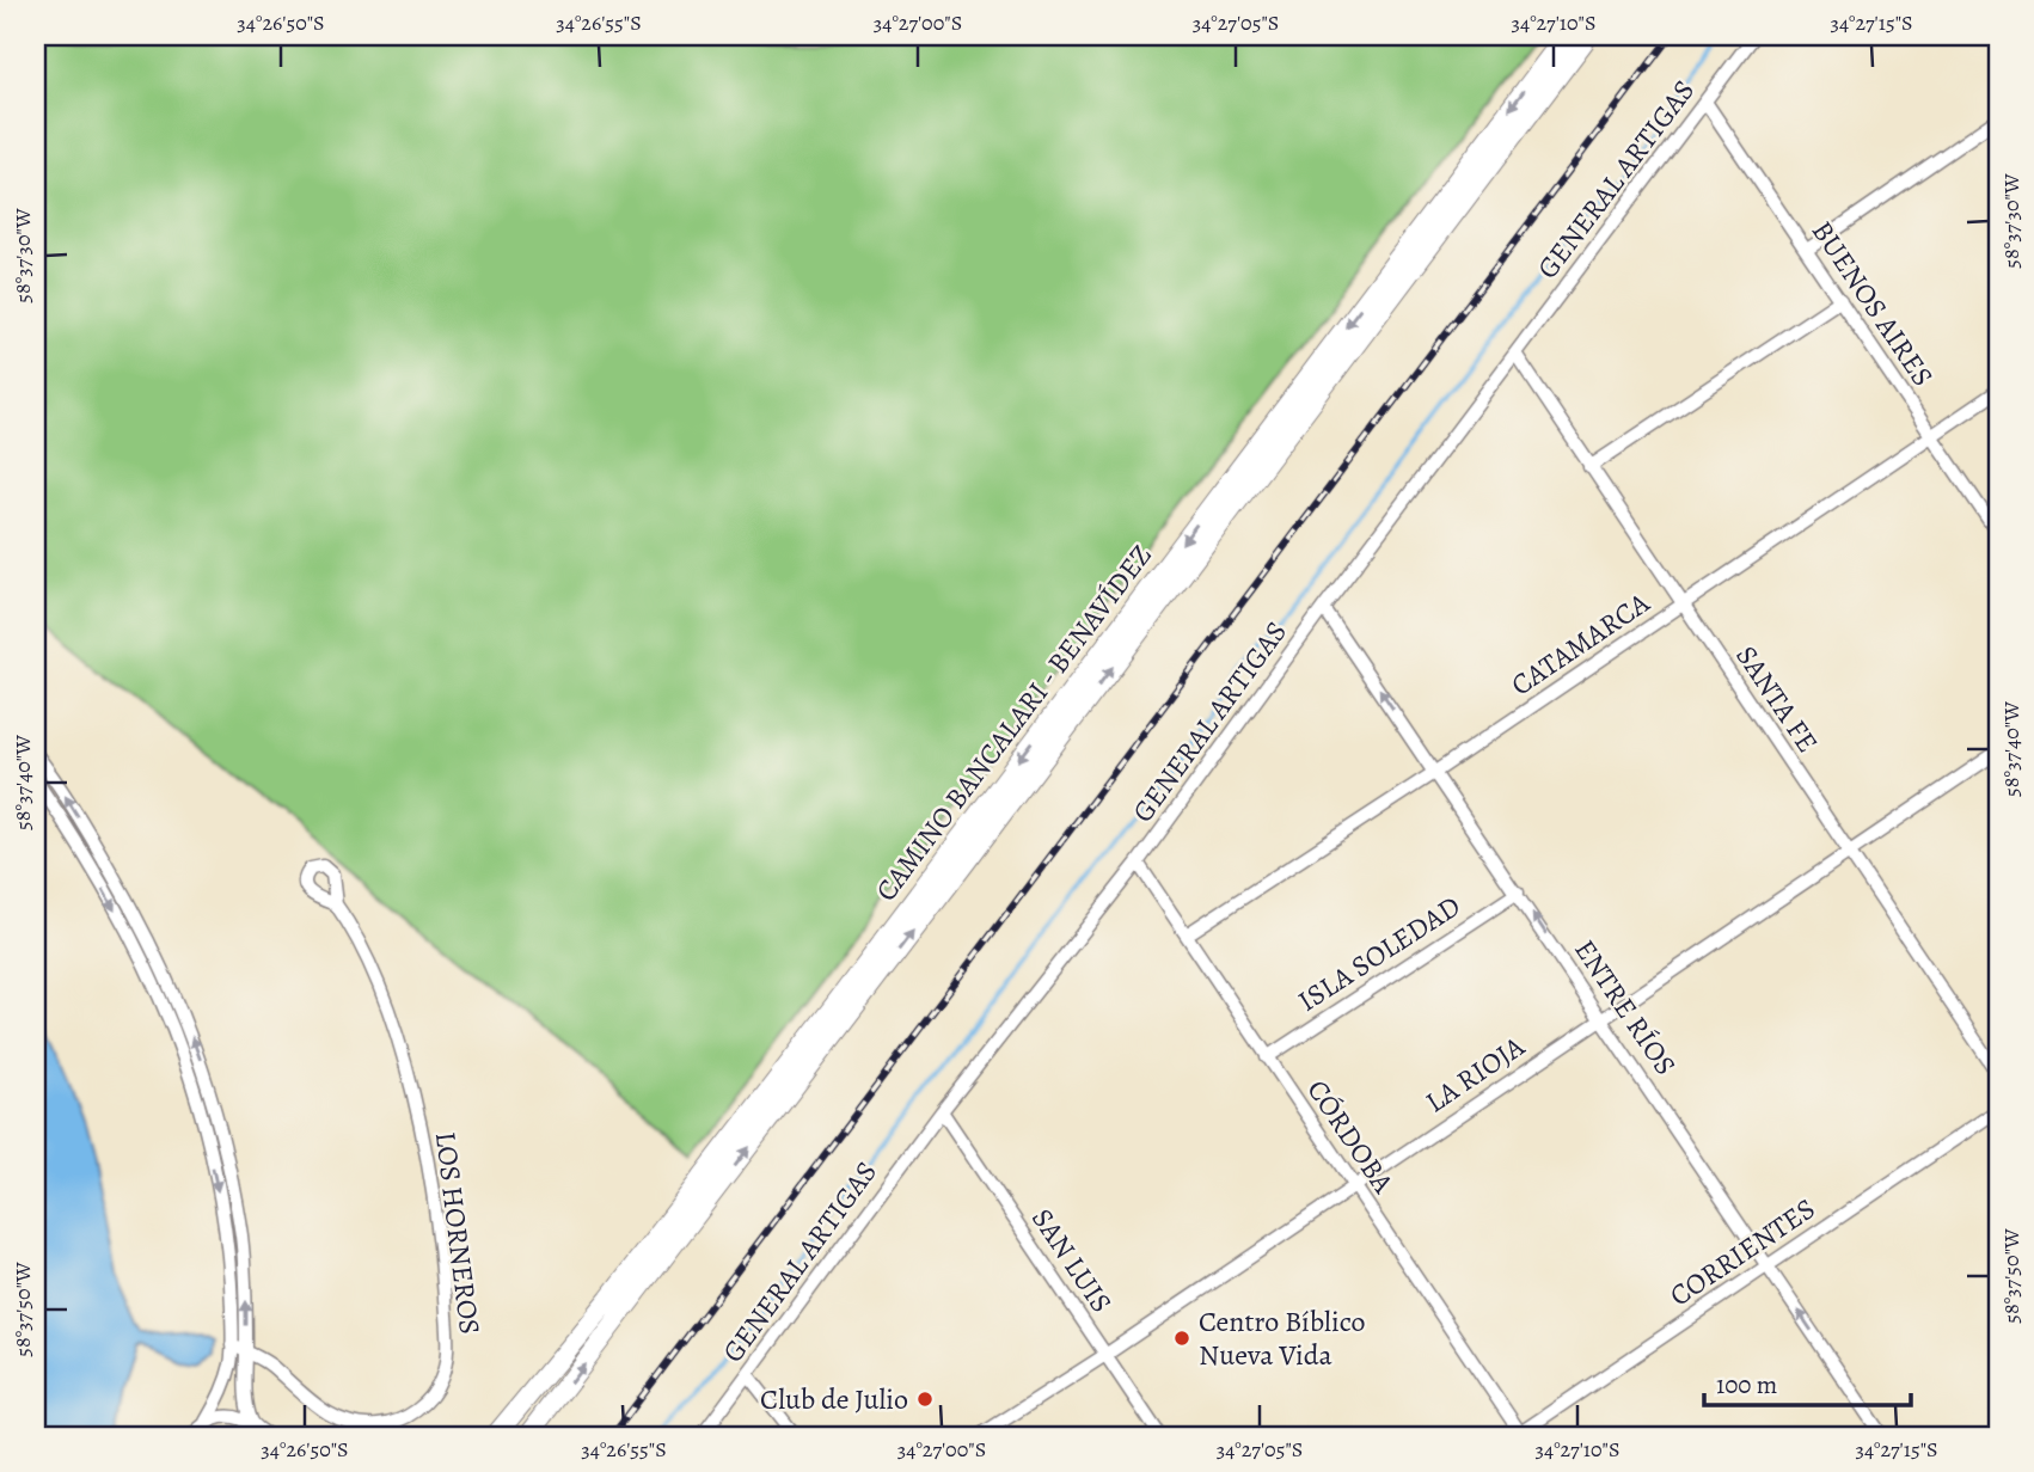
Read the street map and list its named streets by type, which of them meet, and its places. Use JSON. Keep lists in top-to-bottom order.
{
  "streets": {
    "main road": ["CAMINO BANCALARI - BENAVÍDEZ"],
    "street": [
      "GENERAL ARTIGAS",
      "BUENOS AIRES",
      "CATAMARCA",
      "SANTA FE",
      "ISLA SOLEDAD",
      "ENTRE RÍOS",
      "LA RIOJA",
      "CÓRDOBA",
      "LOS HORNEROS",
      "CORRIENTES",
      "SAN LUIS"
    ]
  },
  "crossings": [
    ["GENERAL ARTIGAS", "BUENOS AIRES"],
    ["GENERAL ARTIGAS", "SANTA FE"],
    ["GENERAL ARTIGAS", "ENTRE RÍOS"],
    ["GENERAL ARTIGAS", "CÓRDOBA"],
    ["GENERAL ARTIGAS", "SAN LUIS"],
    ["BUENOS AIRES", "CATAMARCA"],
    ["CATAMARCA", "SANTA FE"],
    ["CATAMARCA", "ENTRE RÍOS"],
    ["CATAMARCA", "CÓRDOBA"],
    ["SANTA FE", "LA RIOJA"],
    ["ISLA SOLEDAD", "ENTRE RÍOS"],
    ["ISLA SOLEDAD", "CÓRDOBA"],
    ["ENTRE RÍOS", "LA RIOJA"],
    ["ENTRE RÍOS", "CORRIENTES"],
    ["LA RIOJA", "CÓRDOBA"],
    ["LA RIOJA", "SAN LUIS"],
    ["CÓRDOBA", "CORRIENTES"]
  ],
  "one_way": ["ENTRE RÍOS"],
  "places": ["Centro Bíblico Nueva Vida", "Club de Julio"],
  "scale_bar": "100 m",
  "coordinates": [
    "34°26'50\"S",
    "34°26'55\"S",
    "34°27'00\"S",
    "34°27'05\"S",
    "34°27'10\"S",
    "34°27'15\"S",
    "58°37'30\"W",
    "58°37'40\"W",
    "58°37'50\"W"
  ]
}
